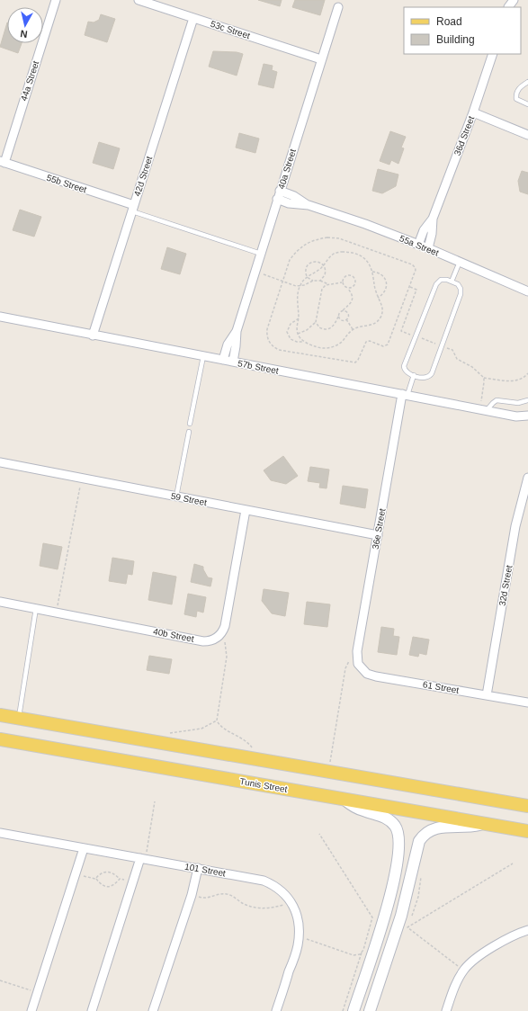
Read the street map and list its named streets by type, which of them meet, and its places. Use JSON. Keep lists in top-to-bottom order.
{
  "streets": {
    "main road": ["Tunis Street"],
    "street": [
      "53c Street",
      "44a Street",
      "36d Street",
      "40a Street",
      "42d Street",
      "55b Street",
      "55a Street",
      "57b Street",
      "59 Street",
      "36e Street",
      "32d Street",
      "40b Street",
      "61 Street",
      "101 Street"
    ]
  },
  "crossings": [
    ["53c Street", "40a Street"],
    ["53c Street", "42d Street"],
    ["44a Street", "55b Street"],
    ["36d Street", "55a Street"],
    ["40a Street", "55a Street"],
    ["40a Street", "57b Street"],
    ["42d Street", "55b Street"],
    ["42d Street", "57b Street"],
    ["57b Street", "36e Street"],
    ["59 Street", "36e Street"],
    ["36e Street", "61 Street"],
    ["32d Street", "61 Street"]
  ],
  "legend": ["Road", "Building"],
  "north": "bottom"
}
